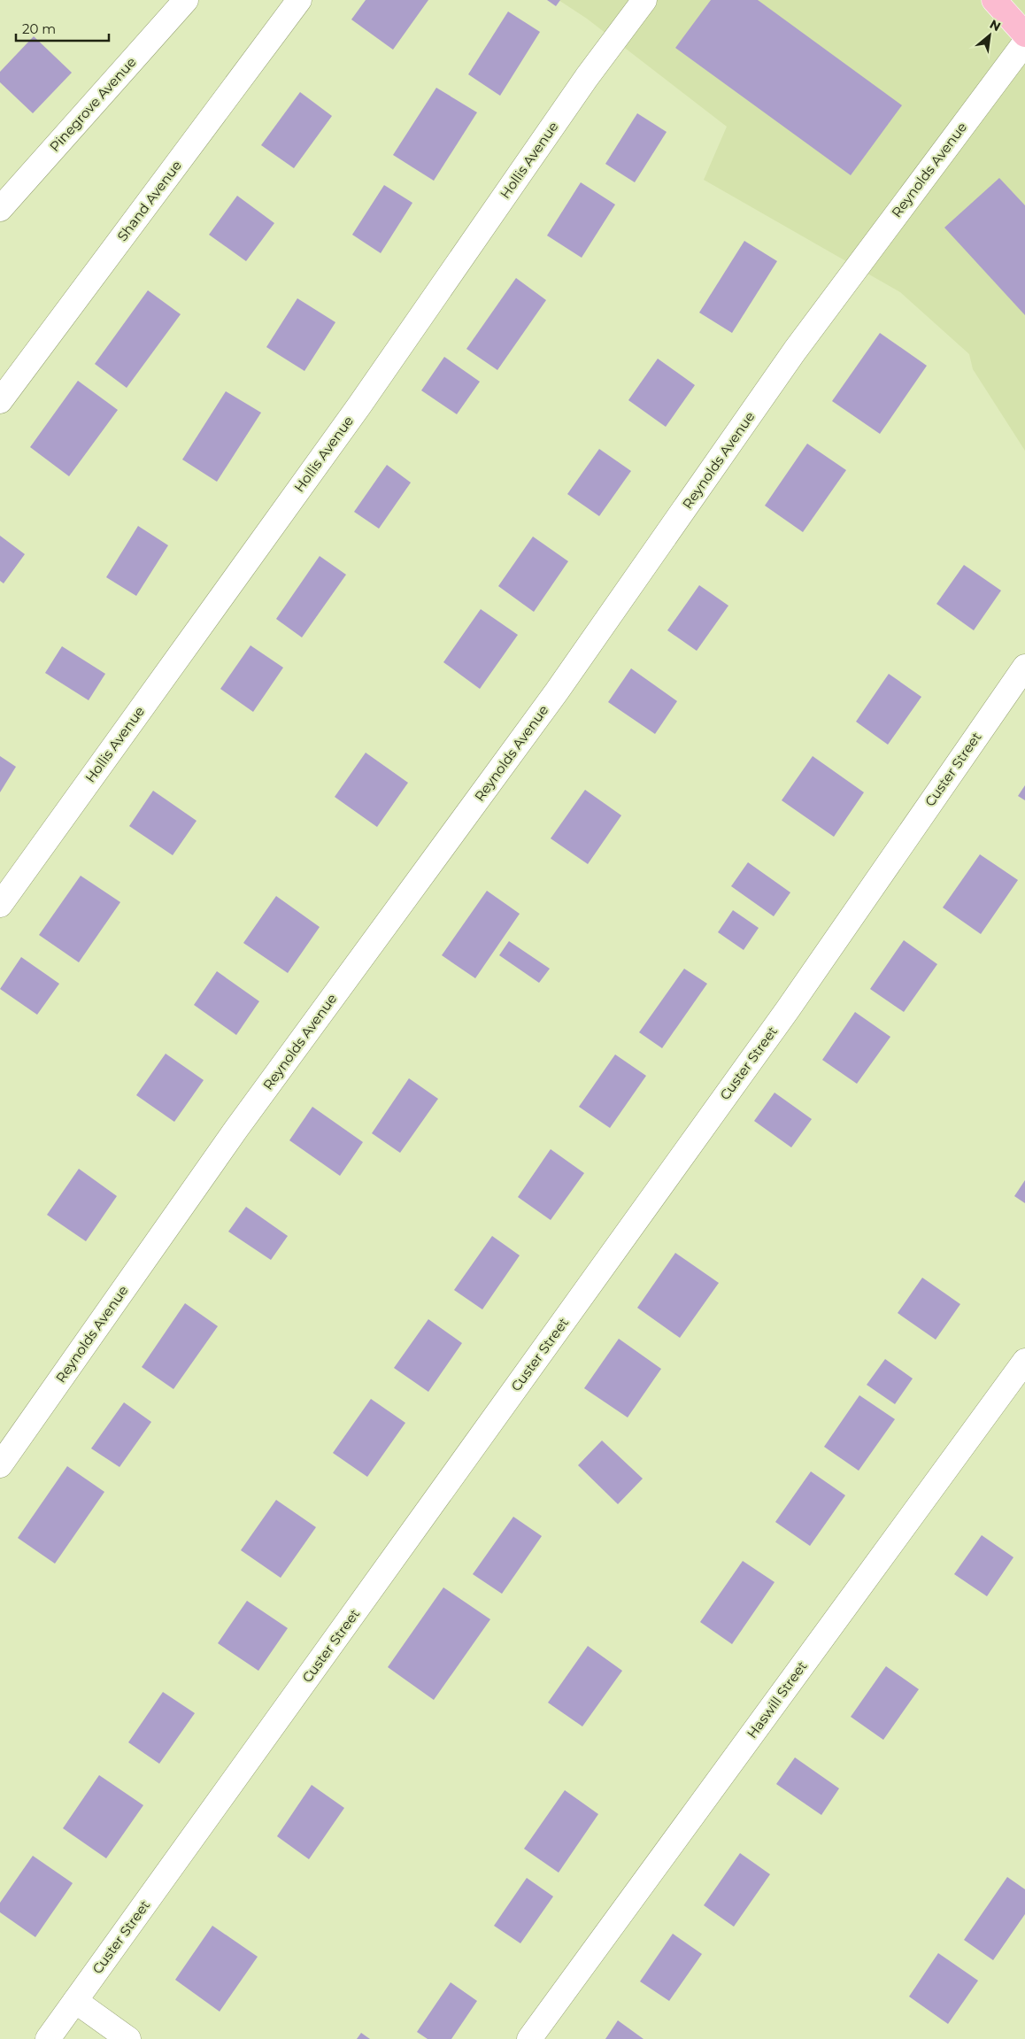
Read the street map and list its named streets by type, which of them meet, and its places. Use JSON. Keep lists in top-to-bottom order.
{
  "streets": {
    "street": [
      "Pinegrove Avenue",
      "Hollis Avenue",
      "Reynolds Avenue",
      "Shand Avenue",
      "Custer Street",
      "Haswill Street"
    ]
  },
  "scale_bar": "20 m",
  "north": "top right"
}
